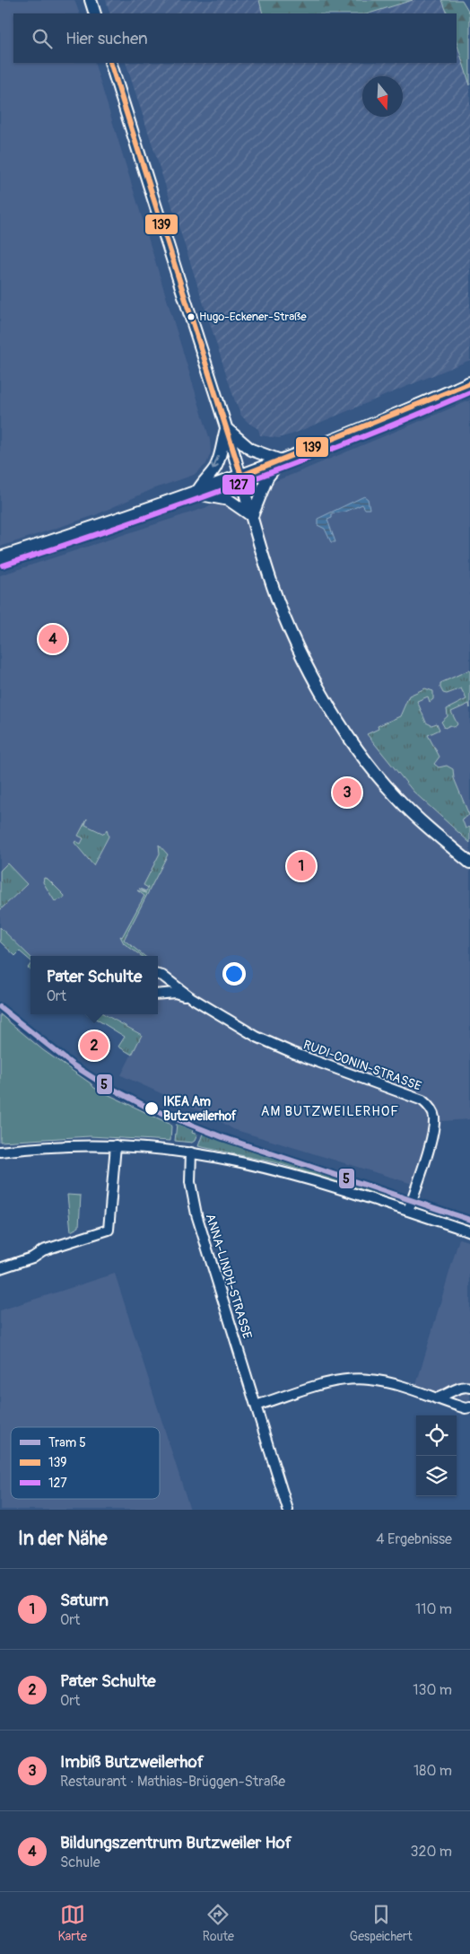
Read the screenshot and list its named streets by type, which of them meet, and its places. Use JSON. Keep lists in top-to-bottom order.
{
  "streets": {
    "street": ["RUDI-CONIN-STRASSE", "ANNA-LINDH-STRASSE"]
  },
  "districts": ["AM BUTZWEILERHOF"],
  "places": ["Hugo-Eckener-Straße", "IKEA Am Butzweilerhof"],
  "lines": ["transit line 139", "transit line 127", "tram line 5"],
  "legend": ["Tram 5", "139", "127"],
  "north": "bottom",
  "page": {
    "search": "Hier suchen",
    "pins": [
      "4",
      "3",
      "1",
      "2"
    ],
    "popup": ["Pater Schulte", "Ort"],
    "heading": ["In der Nähe", "4 Ergebnisse"],
    "list": [
      {
        "mark": "1",
        "name": "Saturn",
        "note": "Ort",
        "value": "110 m"
      },
      {
        "mark": "2",
        "name": "Pater Schulte",
        "note": "Ort",
        "value": "130 m"
      },
      {
        "mark": "3",
        "name": "Imbiß Butzweilerhof",
        "note": "Restaurant · Mathias-Brüggen-Straße",
        "value": "180 m"
      },
      {
        "mark": "4",
        "name": "Bildungszentrum Butzweiler Hof",
        "note": "Schule",
        "value": "320 m"
      }
    ],
    "nav": ["Karte", "Route", "Gespeichert"]
  }
}
